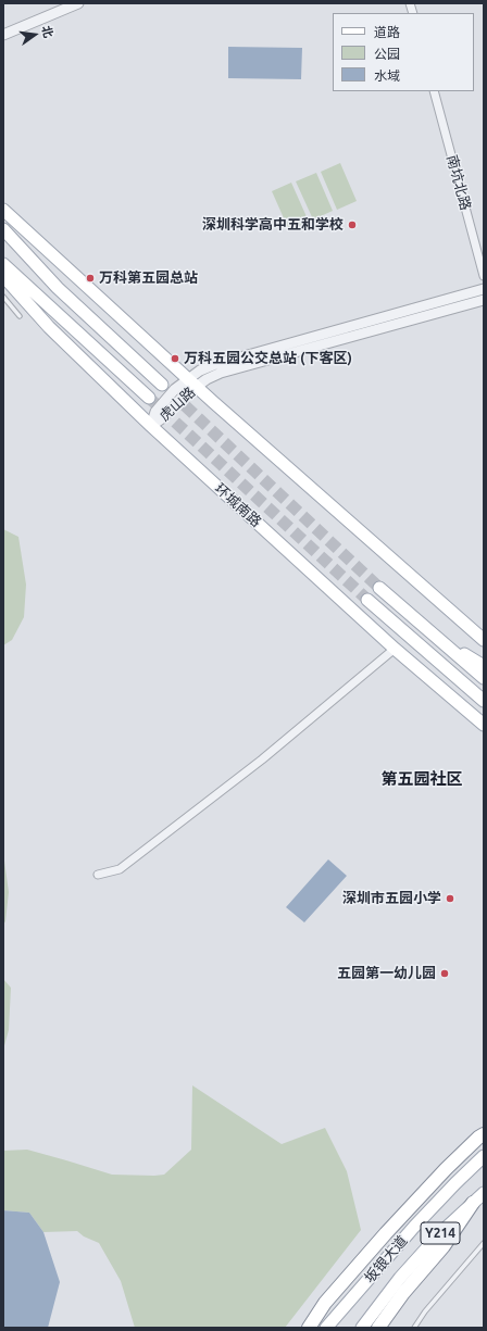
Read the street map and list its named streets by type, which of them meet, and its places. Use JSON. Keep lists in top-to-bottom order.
{
  "streets": {
    "main road": ["环城南路", "Y214", "坂银大道"],
    "street": ["南坑北路", "虎山路"]
  },
  "crossings": [
    ["虎山路", "环城南路"],
    ["Y214", "坂银大道"]
  ],
  "districts": ["第五园社区"],
  "places": [
    "深圳科学高中五和学校",
    "万科第五园总站",
    "万科五园公交总站 (下客区)",
    "深圳市五园小学",
    "五园第一幼儿园"
  ],
  "legend": ["道路", "公园", "水域"],
  "north": "right"
}
